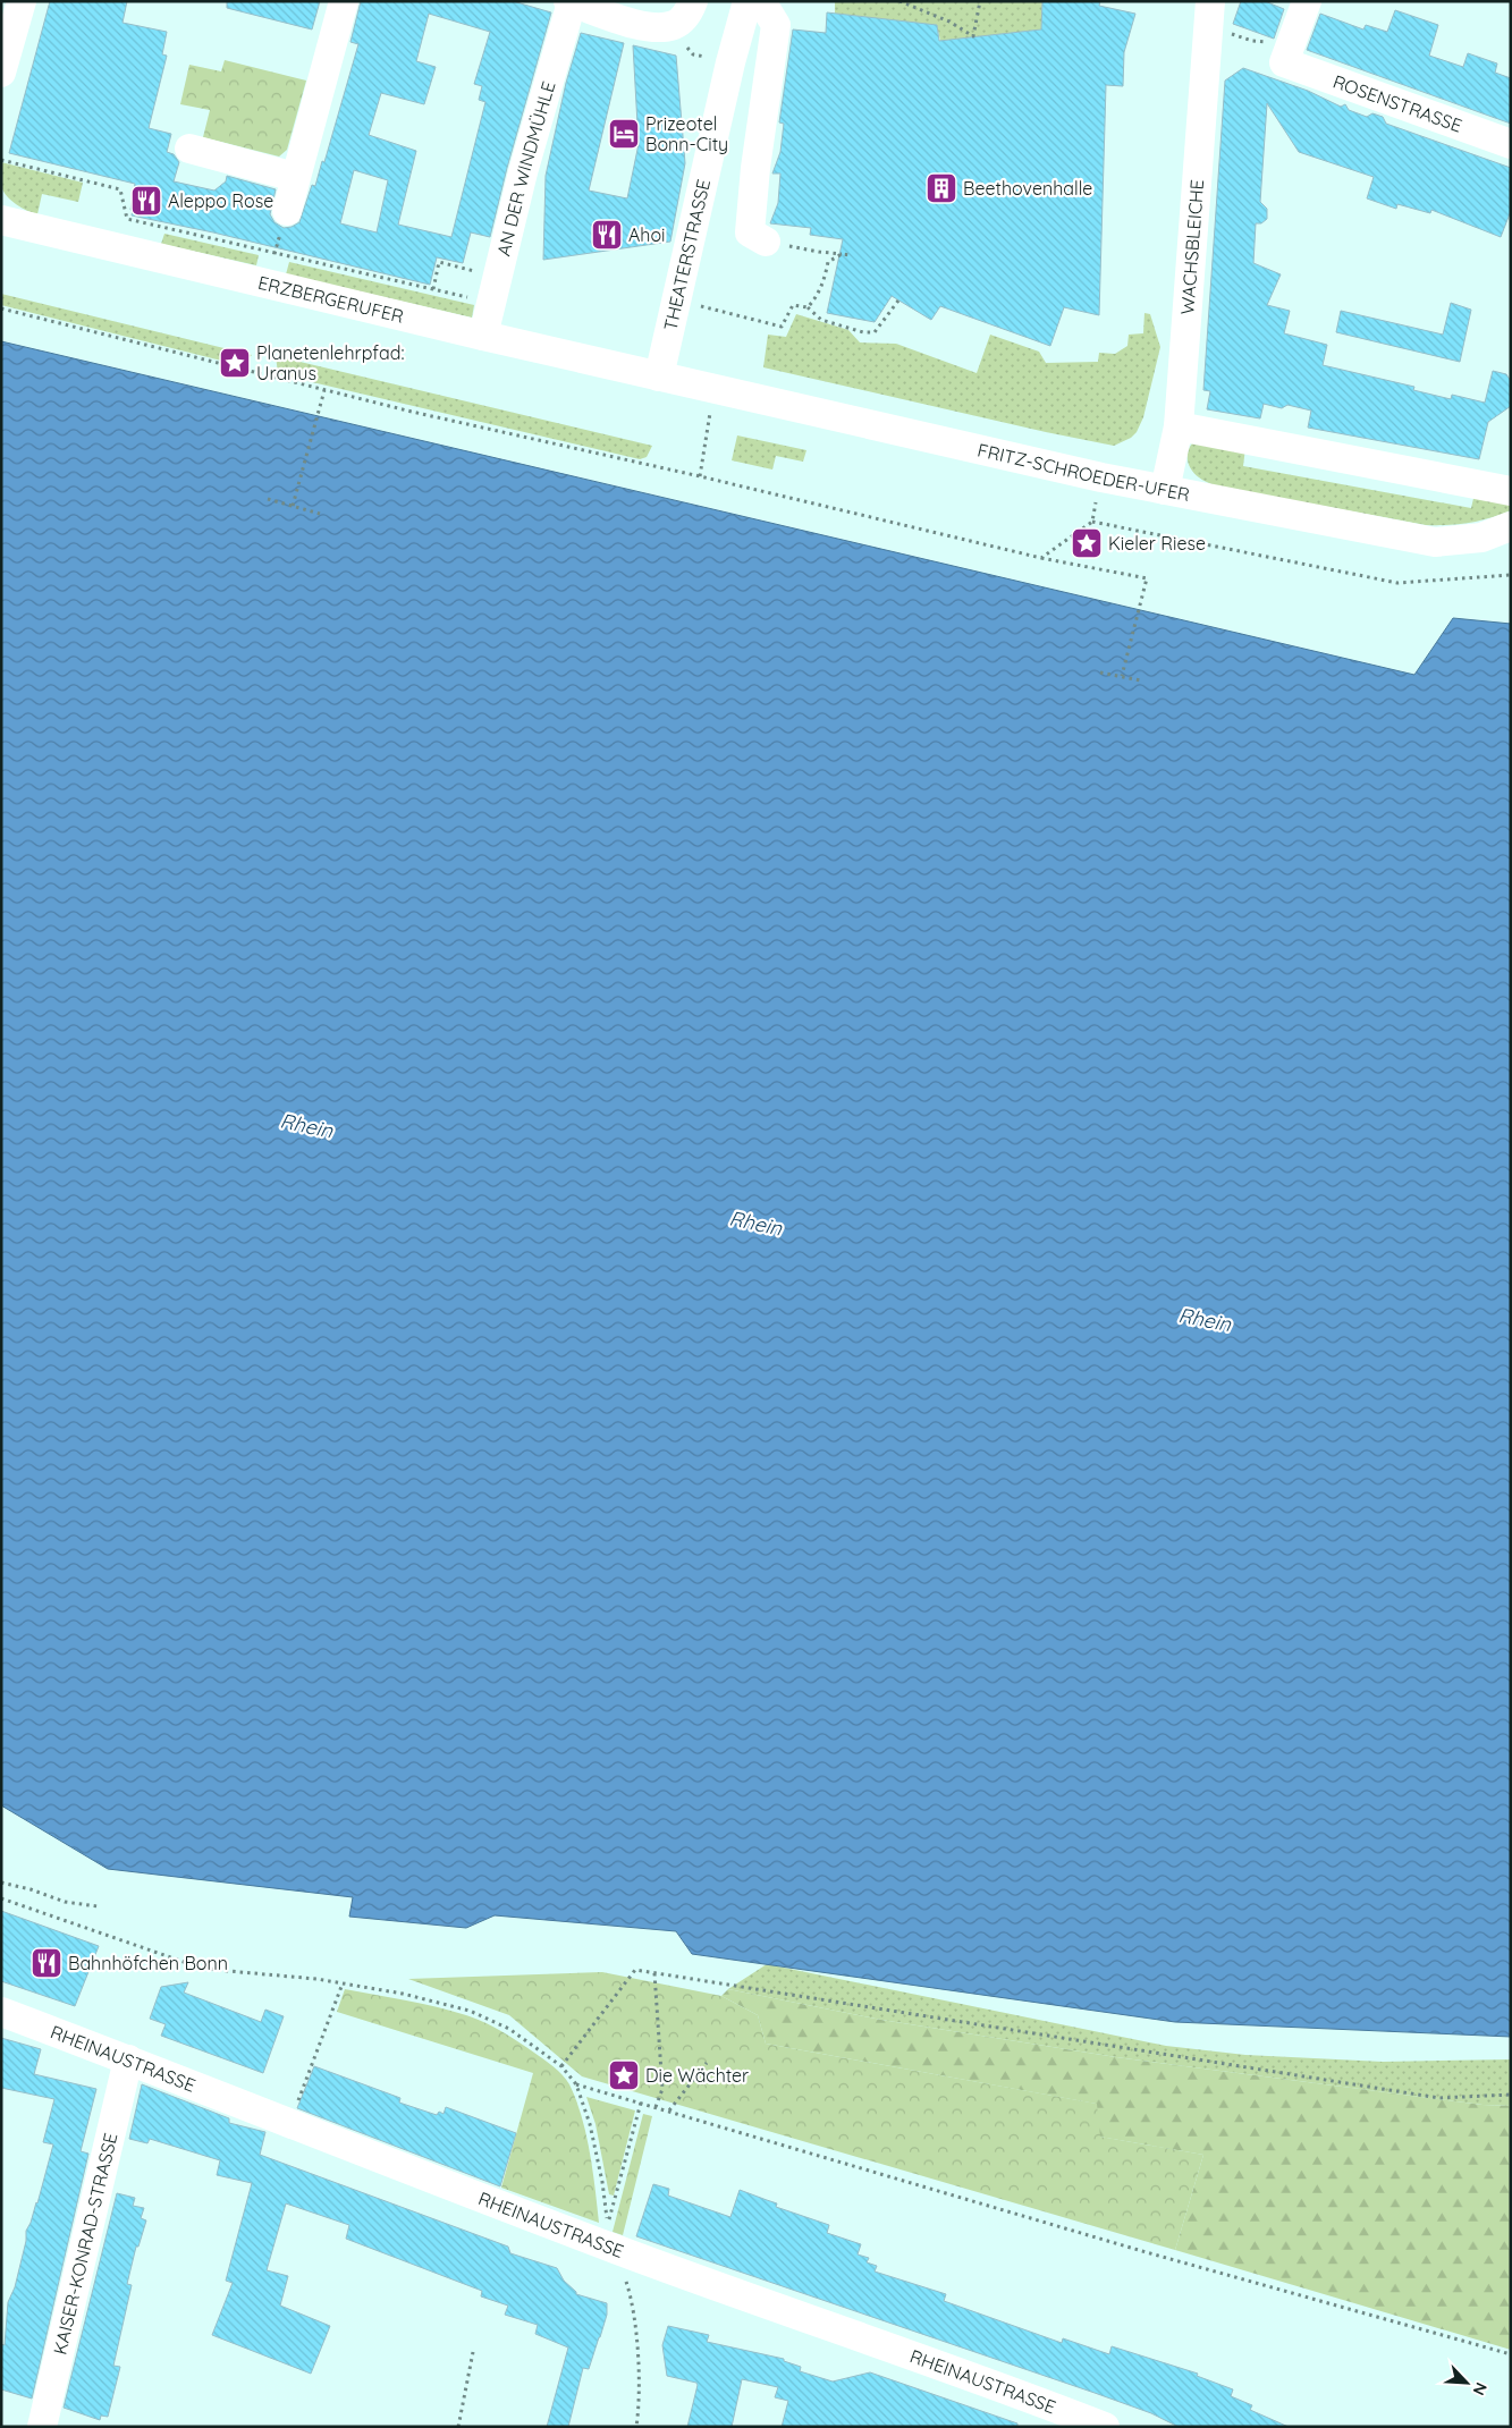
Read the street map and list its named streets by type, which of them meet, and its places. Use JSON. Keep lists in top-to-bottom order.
{
  "streets": {
    "street": [
      "ROSENSTRASSE",
      "AN DER WINDMÜHLE",
      "WACHSBLEICHE",
      "THEATERSTRASSE",
      "ERZBERGERUFER",
      "FRITZ-SCHROEDER-UFER",
      "RHEINAUSTRASSE",
      "KAISER-KONRAD-STRASSE"
    ]
  },
  "crossings": [
    ["AN DER WINDMÜHLE", "ERZBERGERUFER"],
    ["WACHSBLEICHE", "FRITZ-SCHROEDER-UFER"],
    ["THEATERSTRASSE", "ERZBERGERUFER"],
    ["THEATERSTRASSE", "FRITZ-SCHROEDER-UFER"],
    ["ERZBERGERUFER", "FRITZ-SCHROEDER-UFER"],
    ["RHEINAUSTRASSE", "KAISER-KONRAD-STRASSE"]
  ],
  "water": ["Rhein"],
  "places": {
    "hotel": ["Prizeotel Bonn-City"],
    "building": ["Beethovenhalle"],
    "restaurant": ["Aleppo Rose", "Ahoi", "Bahnhöfchen Bonn"],
    "place": ["Planetenlehrpfad: Uranus", "Kieler Riese", "Die Wächter"]
  },
  "north": "bottom right"
}
